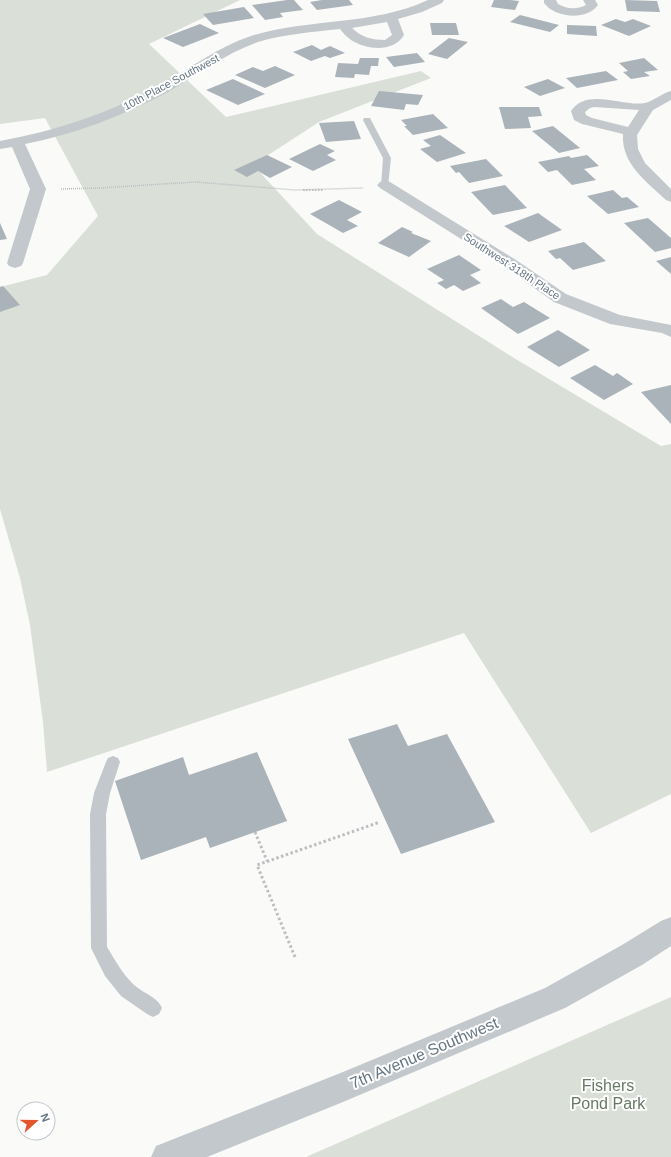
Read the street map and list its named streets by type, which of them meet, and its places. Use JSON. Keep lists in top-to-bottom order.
{
  "streets": {
    "street": ["10th Place Southwest", "Southwest 318th Place", "7th Avenue Southwest"]
  },
  "parks": ["Fishers Pond Park"],
  "north": "right"
}
